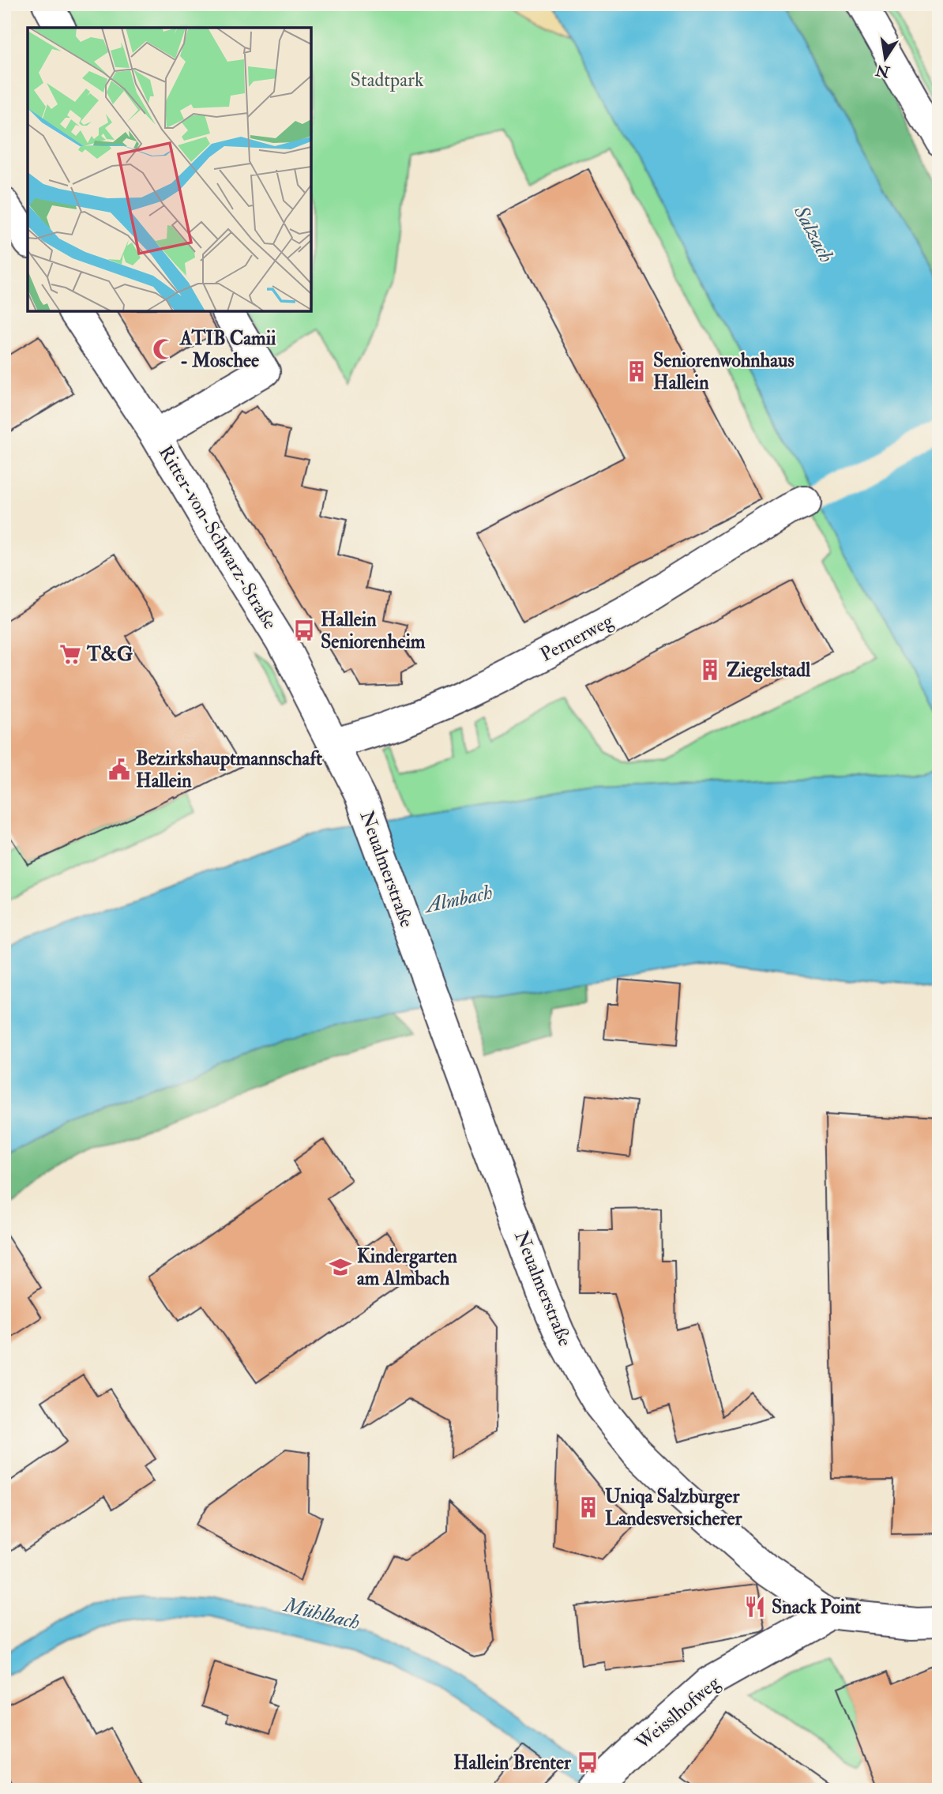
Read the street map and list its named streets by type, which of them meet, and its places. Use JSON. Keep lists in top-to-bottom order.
{
  "streets": {
    "street": [
      "Ritter-von-Schwarz-Straße",
      "Pernerweg",
      "Neualmerstraße",
      "Weisslhofweg"
    ]
  },
  "crossings": [
    ["Ritter-von-Schwarz-Straße", "Pernerweg"],
    ["Ritter-von-Schwarz-Straße", "Neualmerstraße"],
    ["Neualmerstraße", "Weisslhofweg"]
  ],
  "water": ["Salzach", "Almbach", "Mühlbach"],
  "parks": ["Stadtpark"],
  "places": {
    "mosque": ["ATIB Camii - Moschee"],
    "building": ["Seniorenwohnhaus Hallein", "Ziegelstadl", "Uniqa Salzburger Landesversicherer"],
    "bus stop": ["Hallein Seniorenheim", "Hallein Brenter"],
    "supermarket": ["T&G"],
    "public building": ["Bezirkshauptmannschaft Hallein"],
    "school or university": ["Kindergarten am Almbach"],
    "restaurant": ["Snack Point"]
  },
  "north": "bottom"
}
